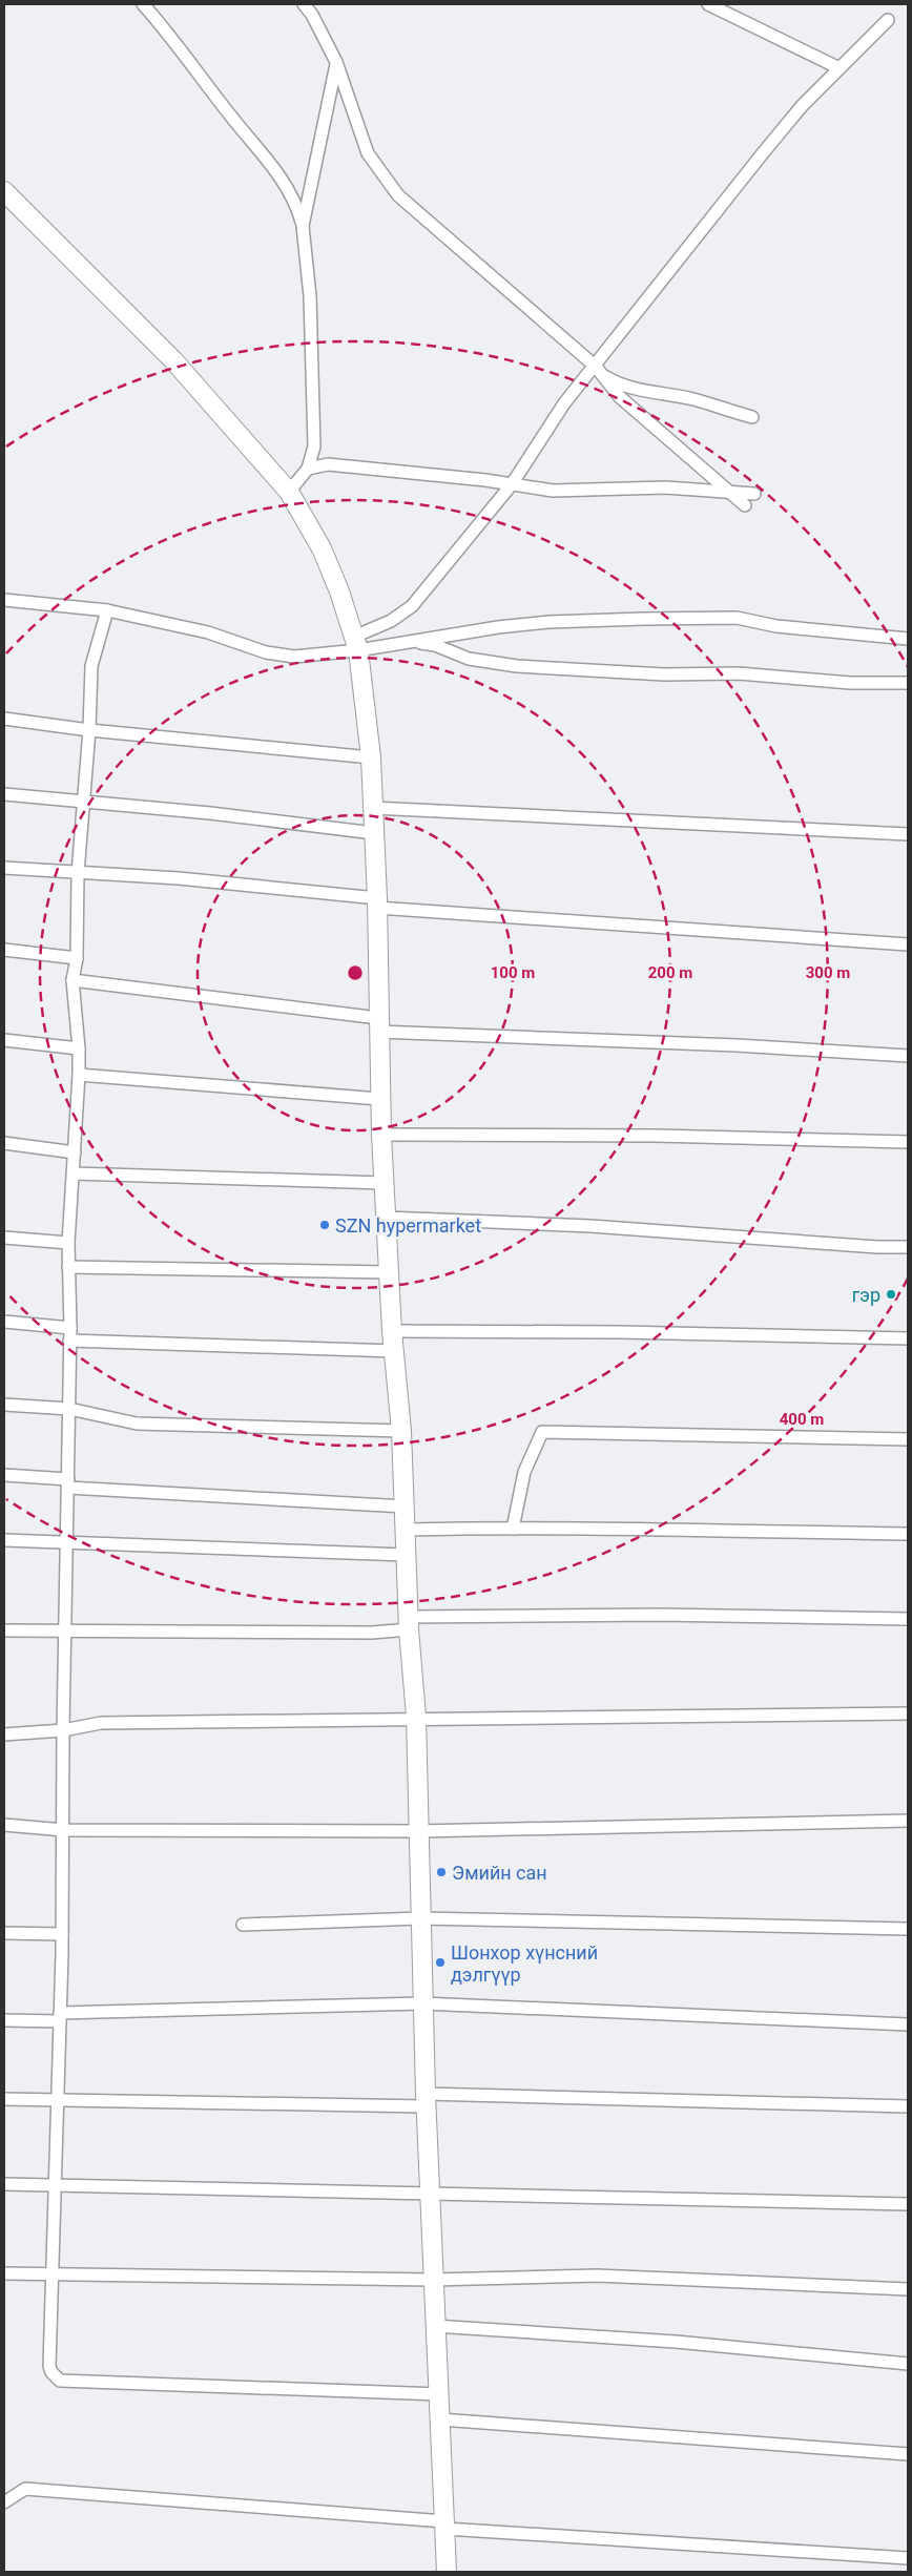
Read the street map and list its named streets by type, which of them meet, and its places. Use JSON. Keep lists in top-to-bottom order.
{
  "places": [
    "SZN hypermarket",
    "гэр",
    "Эмийн сан",
    "Шонхор хүнсний дэлгүүр"
  ],
  "rings": [
    "100 m",
    "200 m",
    "300 m",
    "400 m"
  ]
}
